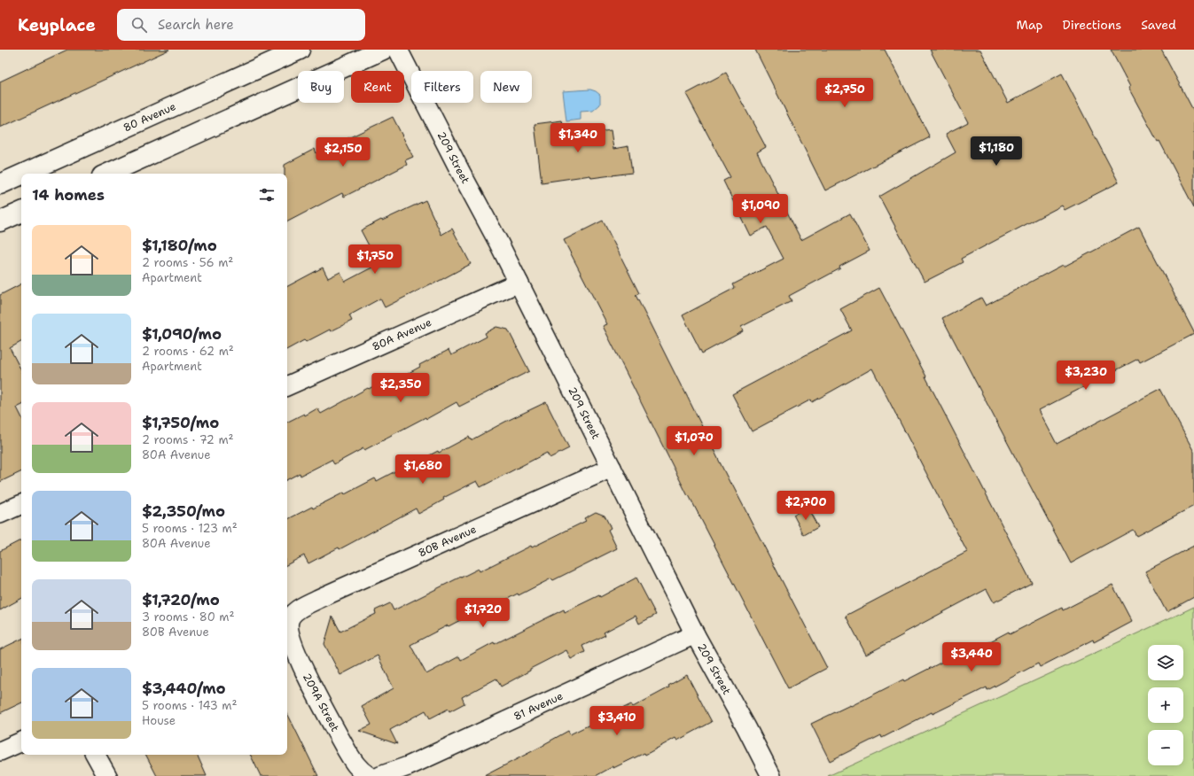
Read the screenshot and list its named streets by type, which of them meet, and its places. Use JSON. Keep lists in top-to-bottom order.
{
  "streets": {
    "main road": ["80 Avenue"],
    "street": [
      "209 Street",
      "80A Avenue",
      "80B Avenue",
      "209A Street",
      "81 Avenue"
    ]
  },
  "crossings": [
    ["209 Street", "80A Avenue"],
    ["209 Street", "80B Avenue"],
    ["209 Street", "81 Avenue"],
    ["80B Avenue", "209A Street"]
  ],
  "page": {
    "header": "Keyplace",
    "search": "Search here",
    "nav": ["Map", "Directions", "Saved"],
    "chip": [
      "Buy",
      "Rent",
      "Filters",
      "New"
    ],
    "price": [
      "$2,750",
      "$1,340",
      "$1,180",
      "$2,150",
      "$1,090",
      "$1,750",
      "$3,230",
      "$2,350",
      "$1,070",
      "$1,680",
      "$2,700",
      "$1,720",
      "$3,440",
      "$3,410"
    ],
    "heading": "14 homes",
    "list": [
      {
        "name": "$1,180/mo",
        "note": "2 rooms · 56 m² · Apartment"
      },
      {
        "name": "$1,090/mo",
        "note": "2 rooms · 62 m² · Apartment"
      },
      {
        "name": "$1,750/mo",
        "note": "2 rooms · 72 m² · 80A Avenue"
      },
      {
        "name": "$2,350/mo",
        "note": "5 rooms · 123 m² · 80A Avenue"
      },
      {
        "name": "$1,720/mo",
        "note": "3 rooms · 80 m² · 80B Avenue"
      },
      {
        "name": "$3,440/mo",
        "note": "5 rooms · 143 m² · House"
      }
    ],
    "map_buttons": ["+", "−"]
  }
}
